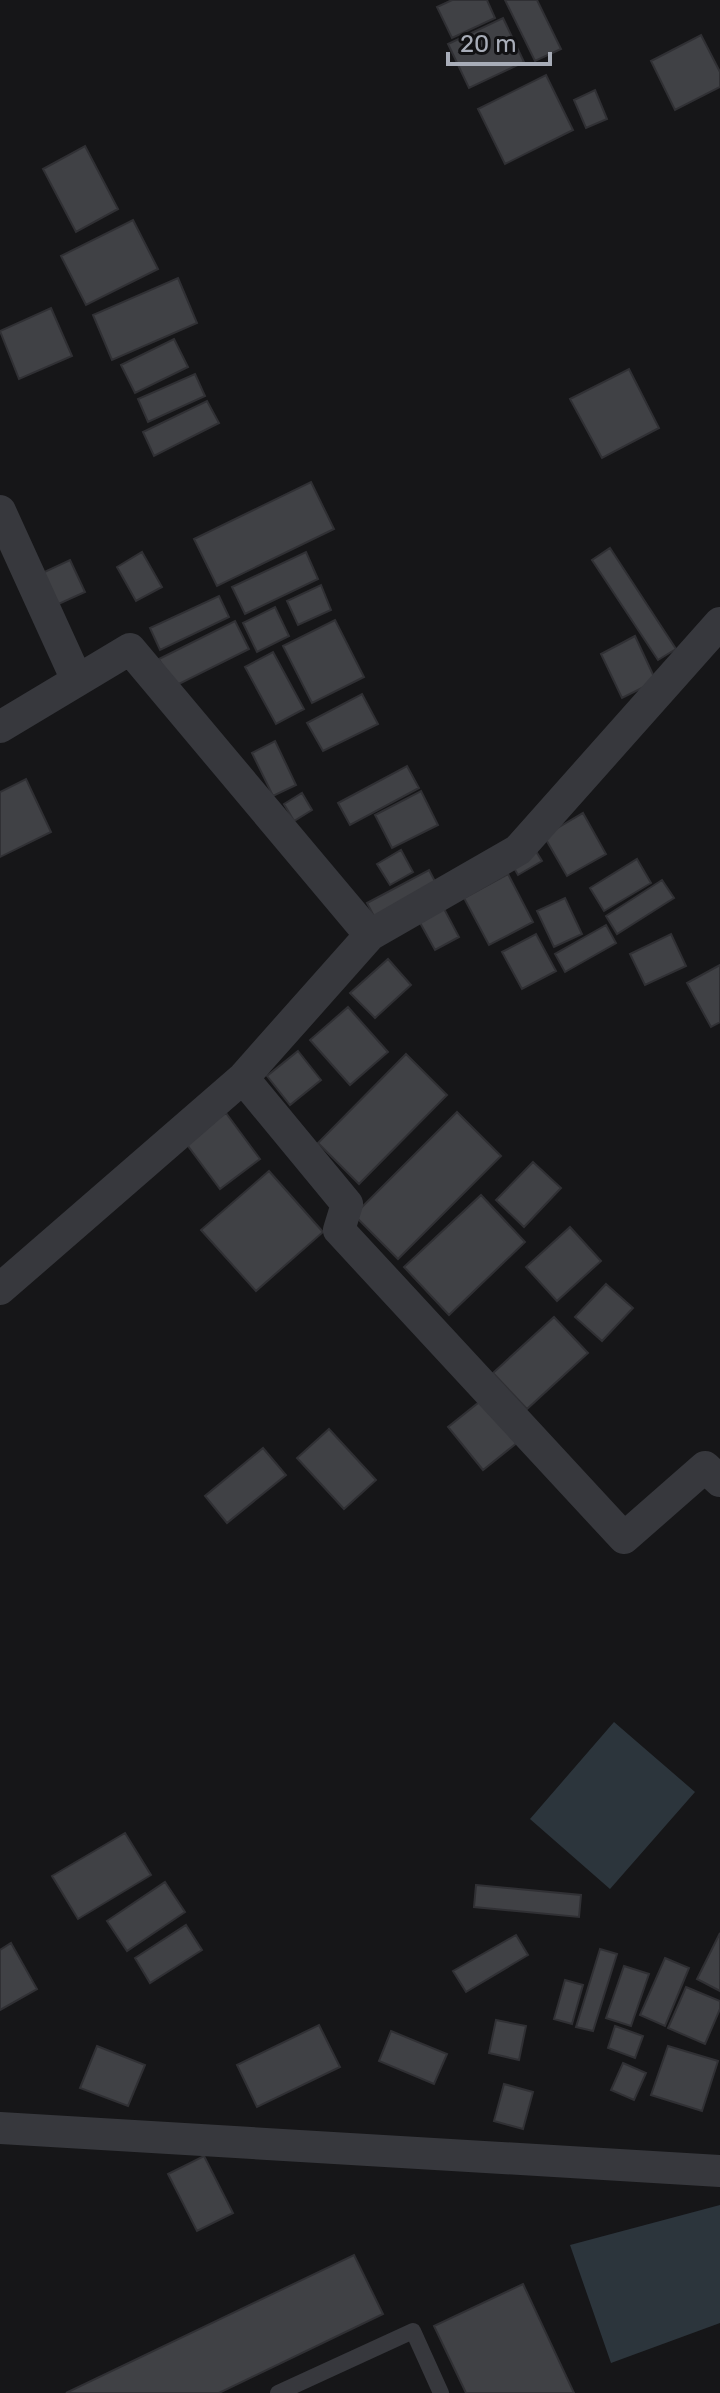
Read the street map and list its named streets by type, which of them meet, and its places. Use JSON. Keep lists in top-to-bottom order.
{
  "scale_bar": "20 m"
}
